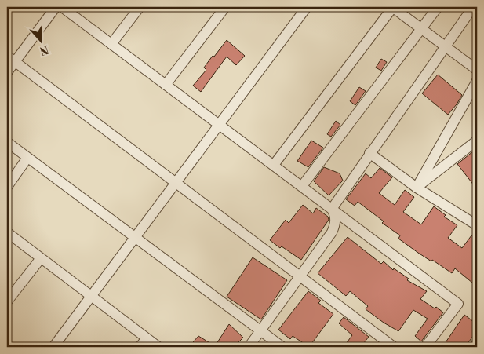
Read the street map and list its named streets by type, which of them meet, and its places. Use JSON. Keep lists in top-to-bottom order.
{
  "north": "bottom"
}
